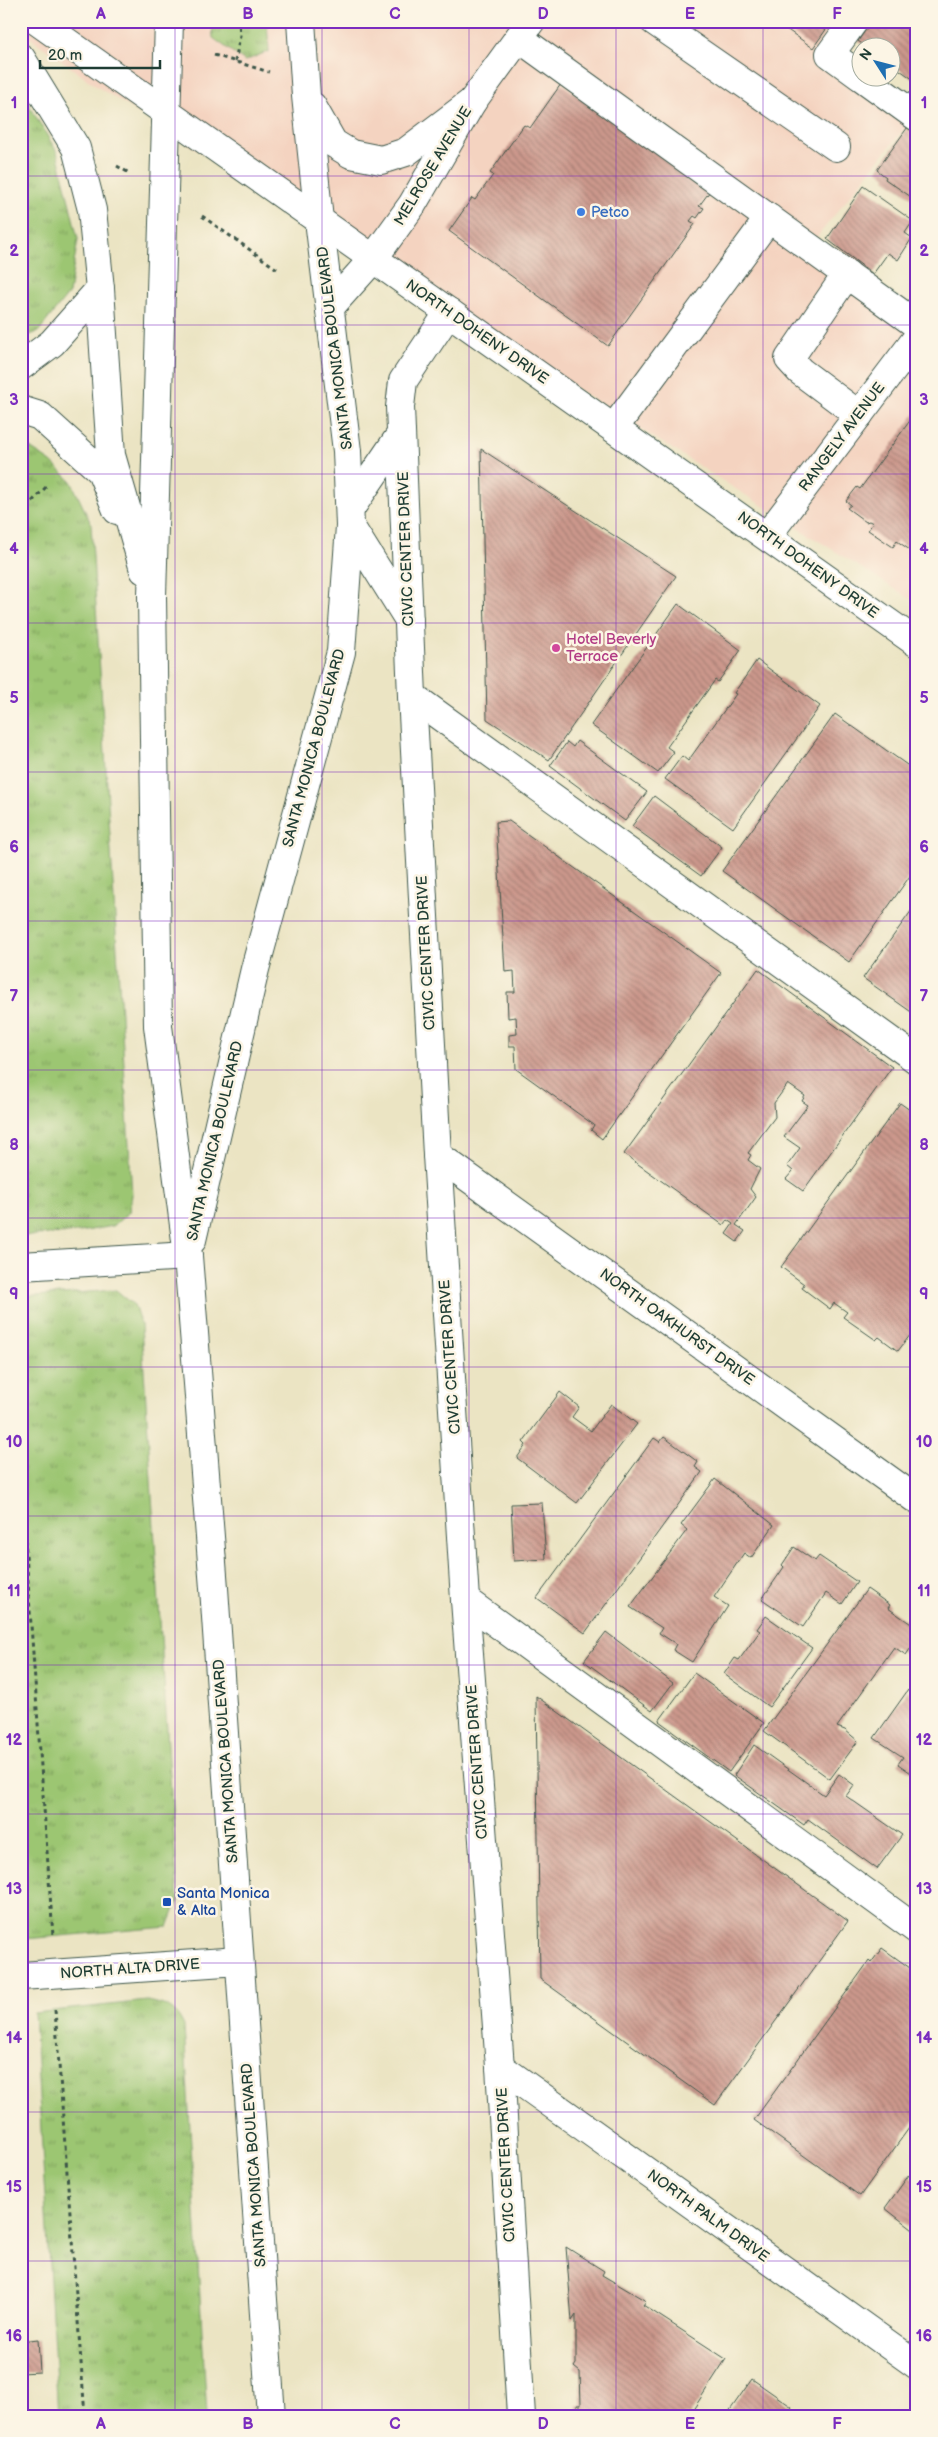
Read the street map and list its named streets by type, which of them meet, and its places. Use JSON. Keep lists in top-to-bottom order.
{
  "streets": {
    "main road": [
      "MELROSE AVENUE",
      "NORTH DOHENY DRIVE",
      "SANTA MONICA BOULEVARD",
      "RANGELY AVENUE",
      "CIVIC CENTER DRIVE",
      "NORTH OAKHURST DRIVE",
      "NORTH ALTA DRIVE",
      "NORTH PALM DRIVE"
    ]
  },
  "crossings": [
    ["MELROSE AVENUE", "NORTH DOHENY DRIVE"],
    ["MELROSE AVENUE", "SANTA MONICA BOULEVARD"],
    ["NORTH DOHENY DRIVE", "SANTA MONICA BOULEVARD"],
    ["NORTH DOHENY DRIVE", "RANGELY AVENUE"],
    ["NORTH DOHENY DRIVE", "CIVIC CENTER DRIVE"],
    ["SANTA MONICA BOULEVARD", "NORTH ALTA DRIVE"],
    ["CIVIC CENTER DRIVE", "NORTH OAKHURST DRIVE"],
    ["CIVIC CENTER DRIVE", "NORTH PALM DRIVE"]
  ],
  "places": {
    "other": ["Petco", "Hotel Beverly Terrace"],
    "transit": ["Santa Monica & Alta"]
  },
  "scale_bar": "20 m",
  "north": "top left",
  "grid": {
    "columns": [
      "A",
      "B",
      "C",
      "D",
      "E",
      "F"
    ],
    "rows": [
      "1",
      "2",
      "3",
      "4",
      "5",
      "6",
      "7",
      "8",
      "9",
      "10",
      "11",
      "12",
      "13",
      "14",
      "15",
      "16"
    ]
  }
}
